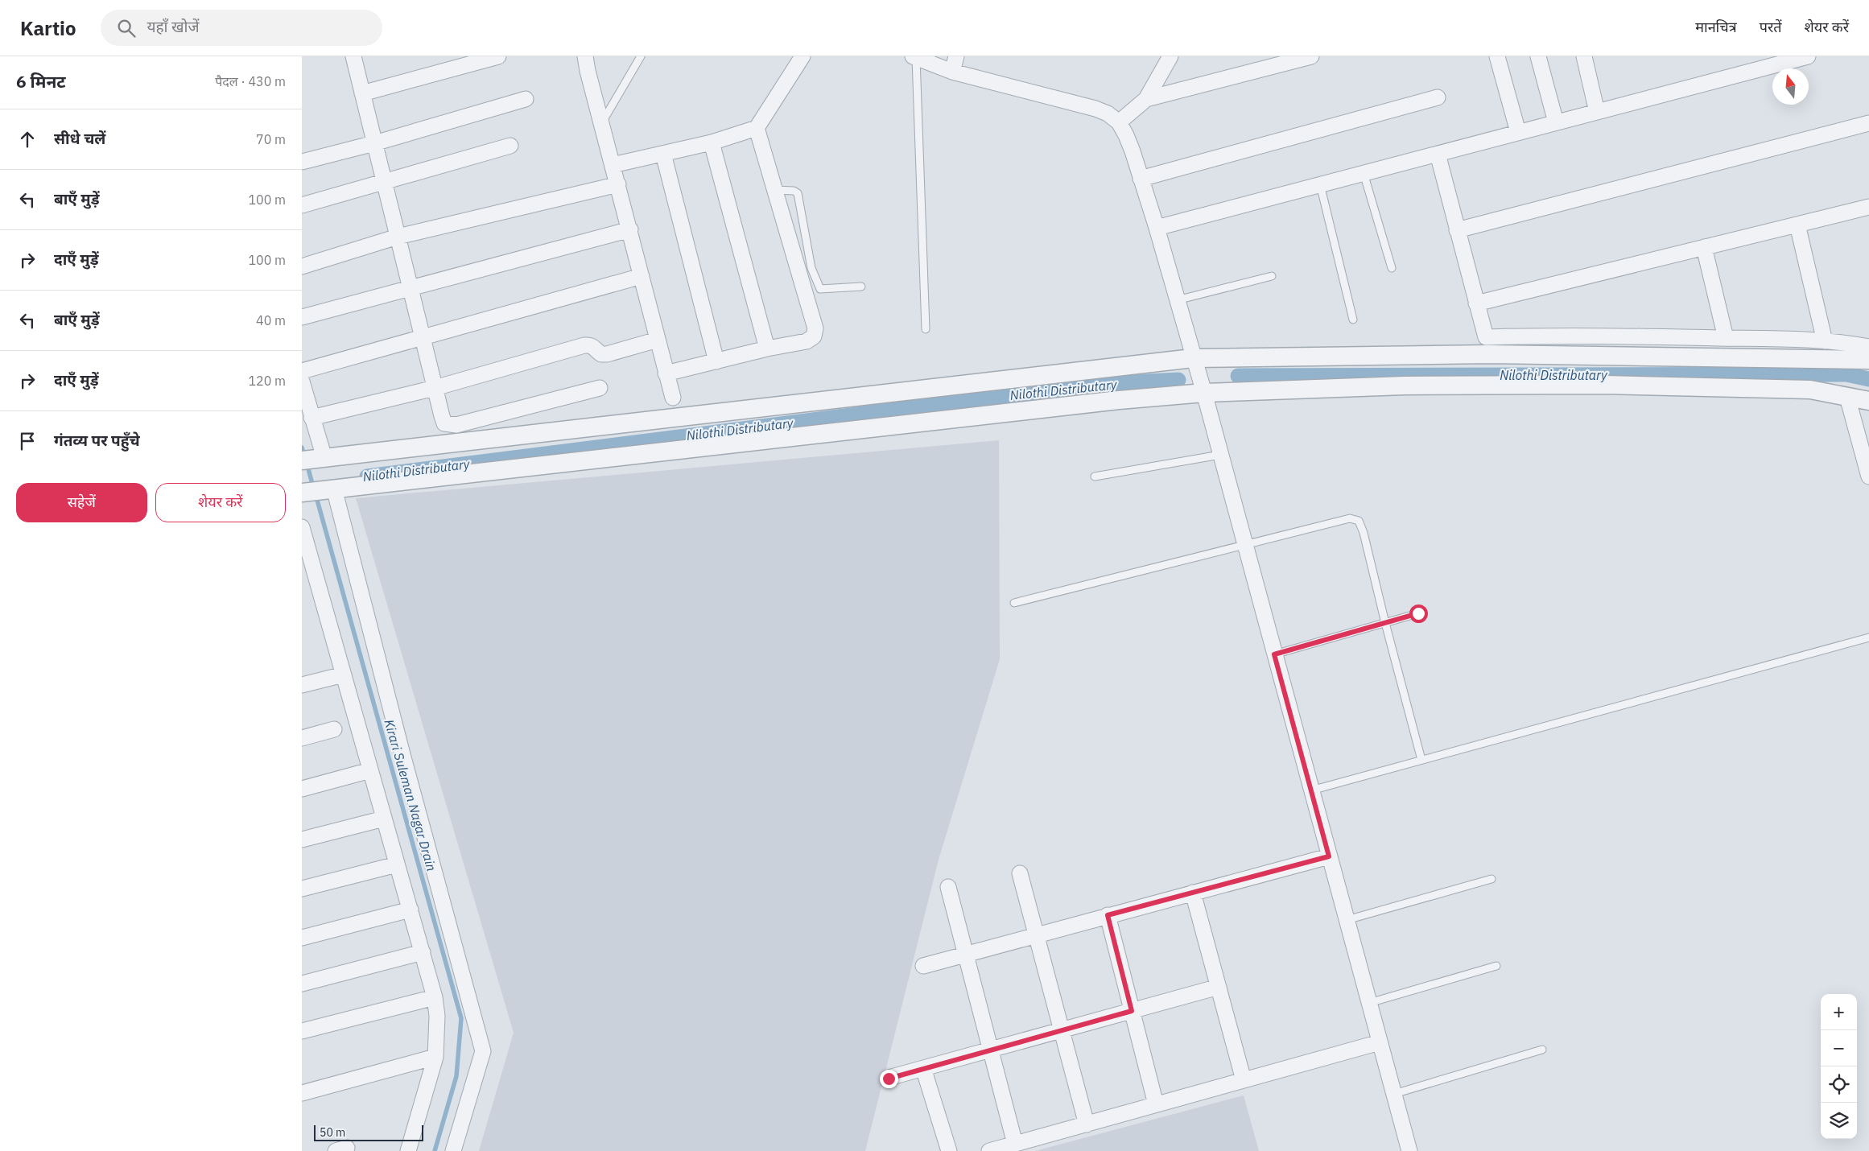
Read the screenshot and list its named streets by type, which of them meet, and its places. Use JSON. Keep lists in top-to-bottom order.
{
  "water": ["Nilothi Distributary", "Kirari Suleman Nagar Drain"],
  "scale_bar": "50 m",
  "north": "top",
  "page": {
    "header": "Kartio",
    "search": "यहाँ खोजें",
    "nav": ["मानचित्र", "परतें", "शेयर करें"],
    "heading": ["6 मिनट", "पैदल · 430 m"],
    "list": [
      ["सीधे चलें", "70 m"],
      ["बाएँ मुड़ें", "100 m"],
      ["दाएँ मुड़ें", "100 m"],
      ["बाएँ मुड़ें", "40 m"],
      ["दाएँ मुड़ें", "120 m"],
      "गंतव्य पर पहुँचे"
    ],
    "buttons": ["सहेजें", "शेयर करें"],
    "map_buttons": ["+", "−"],
    "scale": "50 m"
  }
}
